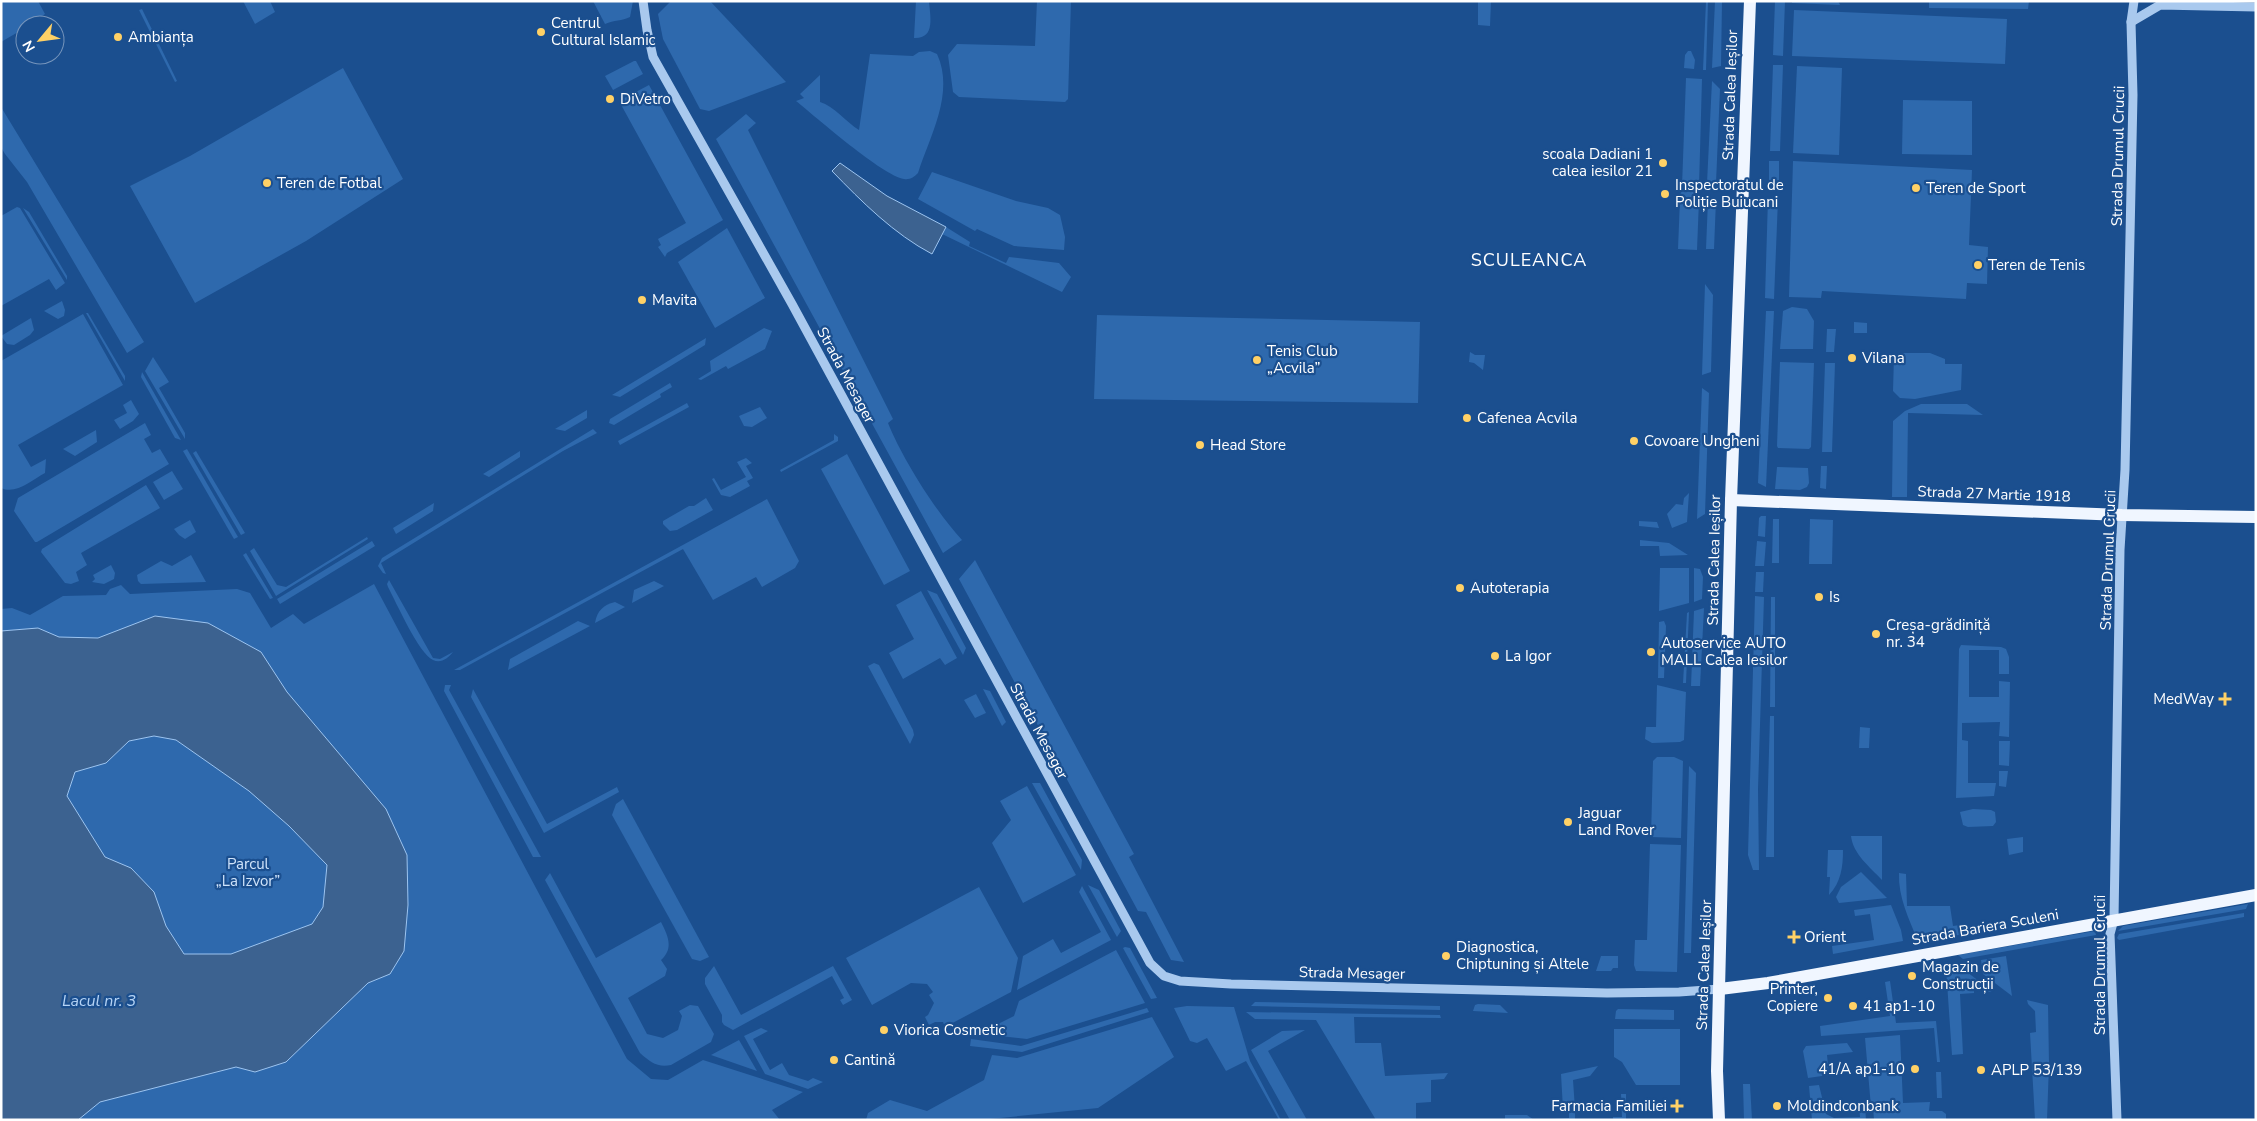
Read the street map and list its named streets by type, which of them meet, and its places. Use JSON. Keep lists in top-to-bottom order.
{
  "streets": {
    "main road": ["Strada Calea Ieșilor", "Strada 27 Martie 1918", "Strada Bariera Sculeni"],
    "street": ["Strada Drumul Crucii", "Strada Mesager"]
  },
  "crossings": [
    ["Strada Calea Ieșilor", "Strada Mesager"],
    ["Strada Calea Ieșilor", "Strada 27 Martie 1918"],
    ["Strada Calea Ieșilor", "Strada Bariera Sculeni"],
    ["Strada Drumul Crucii", "Strada 27 Martie 1918"],
    ["Strada Drumul Crucii", "Strada Bariera Sculeni"],
    ["Strada Mesager", "Strada Bariera Sculeni"]
  ],
  "districts": ["SCULEANCA"],
  "water": ["Lacul nr. 3"],
  "parks": ["Parcul „La Izvor”"],
  "places": {
    "other": [
      "Centrul Cultural Islamic",
      "Ambianța",
      "DiVetro",
      "scoala Dadiani 1 calea iesilor 21",
      "Teren de Fotbal",
      "Teren de Sport",
      "Inspectoratul de Poliție Buiucani",
      "Teren de Tenis",
      "Mavita",
      "Vilana",
      "Tenis Club „Acvila”",
      "Cafenea Acvila",
      "Covoare Ungheni",
      "Head Store",
      "Autoterapia",
      "Is",
      "Creșa-grădiniță nr. 34",
      "Autoservice AUTO MALL Calea Iesilor",
      "La Igor",
      "Jaguar Land Rover",
      "Diagnostica, Chiptuning și Altele",
      "Magazin de Construcții",
      "Printer, Copiere",
      "41 ap1-10",
      "Viorica Cosmetic",
      "Cantină",
      "41/A ap1-10",
      "APLP 53/139",
      "Moldindconbank"
    ],
    "health": ["MedWay", "Orient", "Farmacia Familiei"]
  },
  "north": "bottom left"
}
